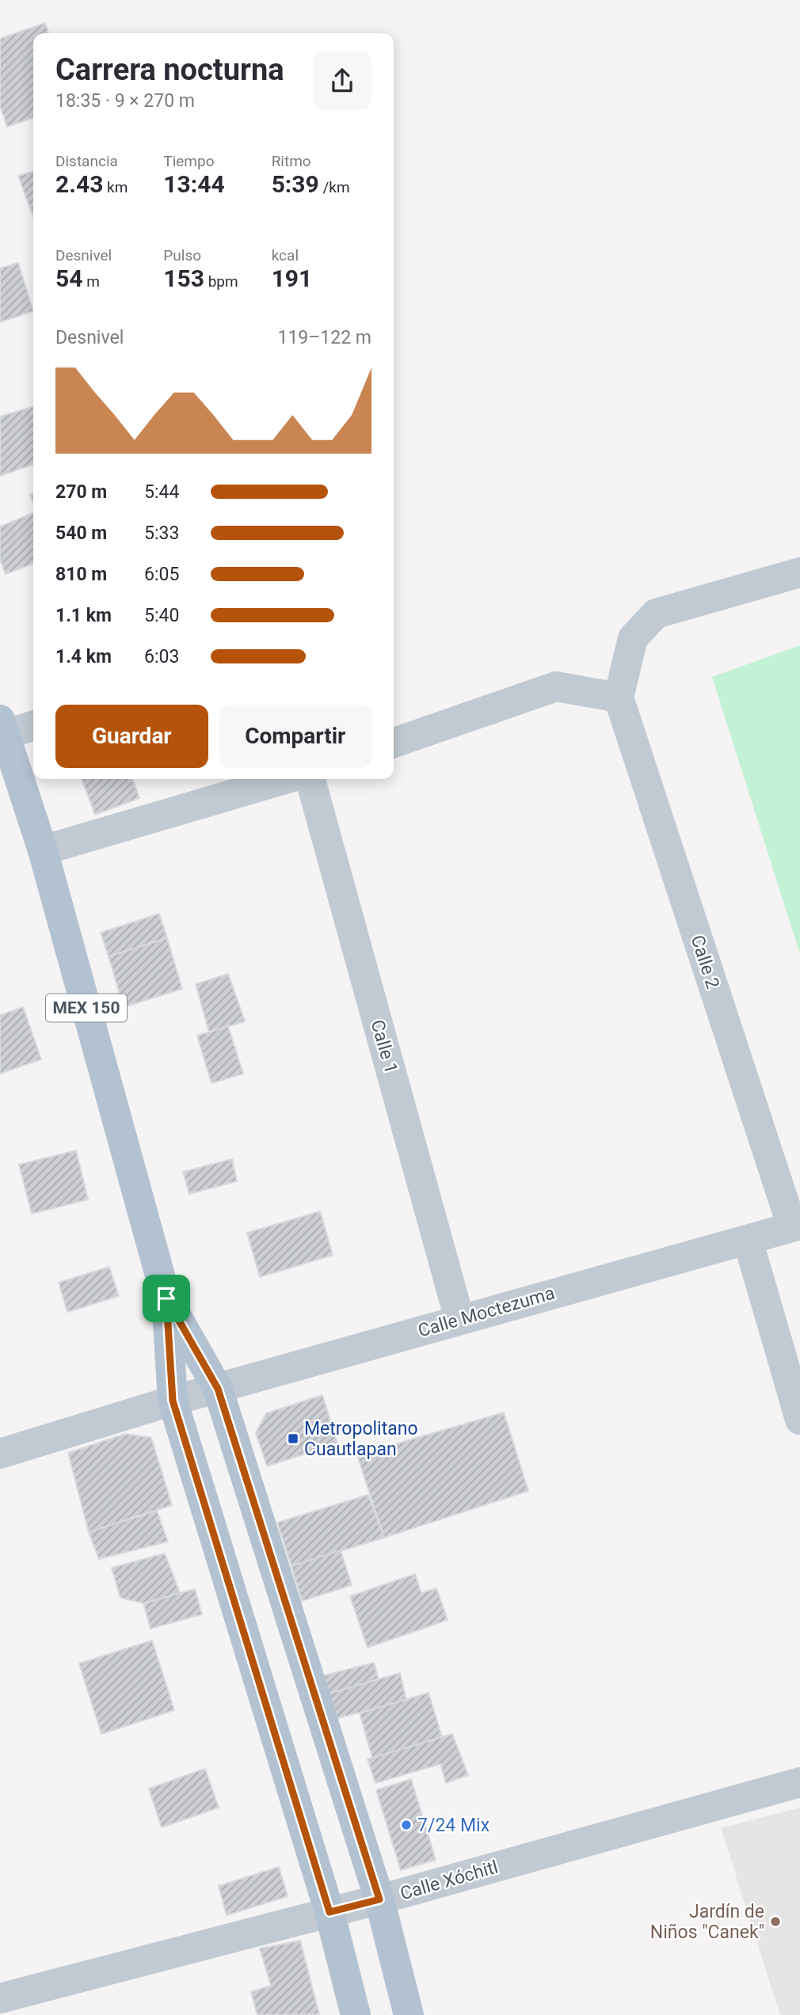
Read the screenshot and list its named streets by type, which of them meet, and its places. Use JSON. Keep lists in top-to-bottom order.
{
  "streets": {
    "main road": ["MEX 150"],
    "street": [
      "Calle 2",
      "Calle 1",
      "Calle Moctezuma",
      "Calle Xóchitl"
    ]
  },
  "crossings": [
    ["Calle 2", "Calle Moctezuma"],
    ["MEX 150", "Calle Moctezuma"],
    ["MEX 150", "Calle Xóchitl"],
    ["Calle 1", "Calle Moctezuma"]
  ],
  "places": {
    "transit": ["Metropolitano Cuautlapan"],
    "other": ["7/24 Mix", "Jardín de Niños \"Canek\""]
  },
  "page": {
    "heading": ["Carrera nocturna", "18:35 · 9 × 270 m"],
    "stats": [
      ["Distancia", "2.43 km"],
      ["Tiempo", "13:44"],
      ["Ritmo", "5:39 /km"],
      ["Desnivel", "54 m"],
      ["Pulso", "153 bpm"],
      ["kcal", "191"]
    ],
    "chart": ["Desnivel", "119–122 m"],
    "list": [
      {
        "name": "270 m",
        "note": "5:44"
      },
      {
        "name": "540 m",
        "note": "5:33"
      },
      {
        "name": "810 m",
        "note": "6:05"
      },
      {
        "name": "1.1 km",
        "note": "5:40"
      },
      {
        "name": "1.4 km",
        "note": "6:03"
      }
    ],
    "buttons": ["Guardar", "Compartir"]
  }
}
